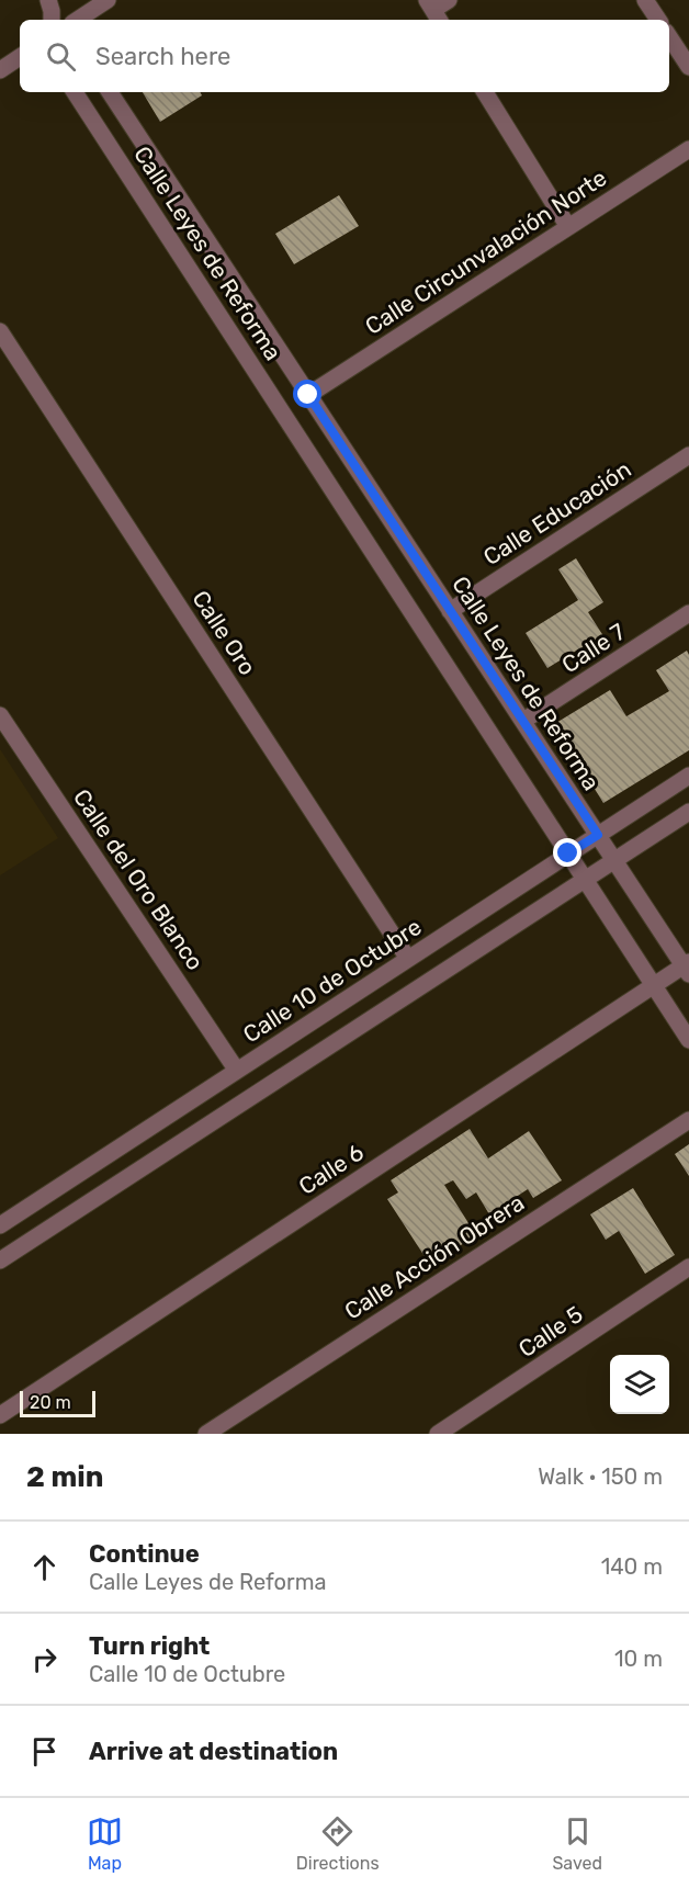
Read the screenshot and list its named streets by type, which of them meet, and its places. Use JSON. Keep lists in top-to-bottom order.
{
  "streets": {
    "street": [
      "Calle Circunvalación Norte",
      "Calle Leyes de Reforma",
      "Calle Educación",
      "Calle Oro",
      "Calle 7",
      "Calle del Oro Blanco",
      "Calle 10 de Octubre",
      "Calle 6",
      "Calle Acción Obrera",
      "Calle 5"
    ]
  },
  "crossings": [
    ["Calle Circunvalación Norte", "Calle Leyes de Reforma"],
    ["Calle Leyes de Reforma", "Calle Educación"],
    ["Calle Leyes de Reforma", "Calle 7"],
    ["Calle Leyes de Reforma", "Calle 10 de Octubre"],
    ["Calle Leyes de Reforma", "Calle 6"],
    ["Calle Oro", "Calle 10 de Octubre"],
    ["Calle del Oro Blanco", "Calle 10 de Octubre"]
  ],
  "scale_bar": "20 m",
  "page": {
    "search": "Search here",
    "scale": "20 m",
    "heading": ["2 min", "Walk · 150 m"],
    "list": [
      ["Continue", "Calle Leyes de Reforma", "140 m"],
      ["Turn right", "Calle 10 de Octubre", "10 m"],
      "Arrive at destination"
    ],
    "nav": ["Map", "Directions", "Saved"]
  }
}
